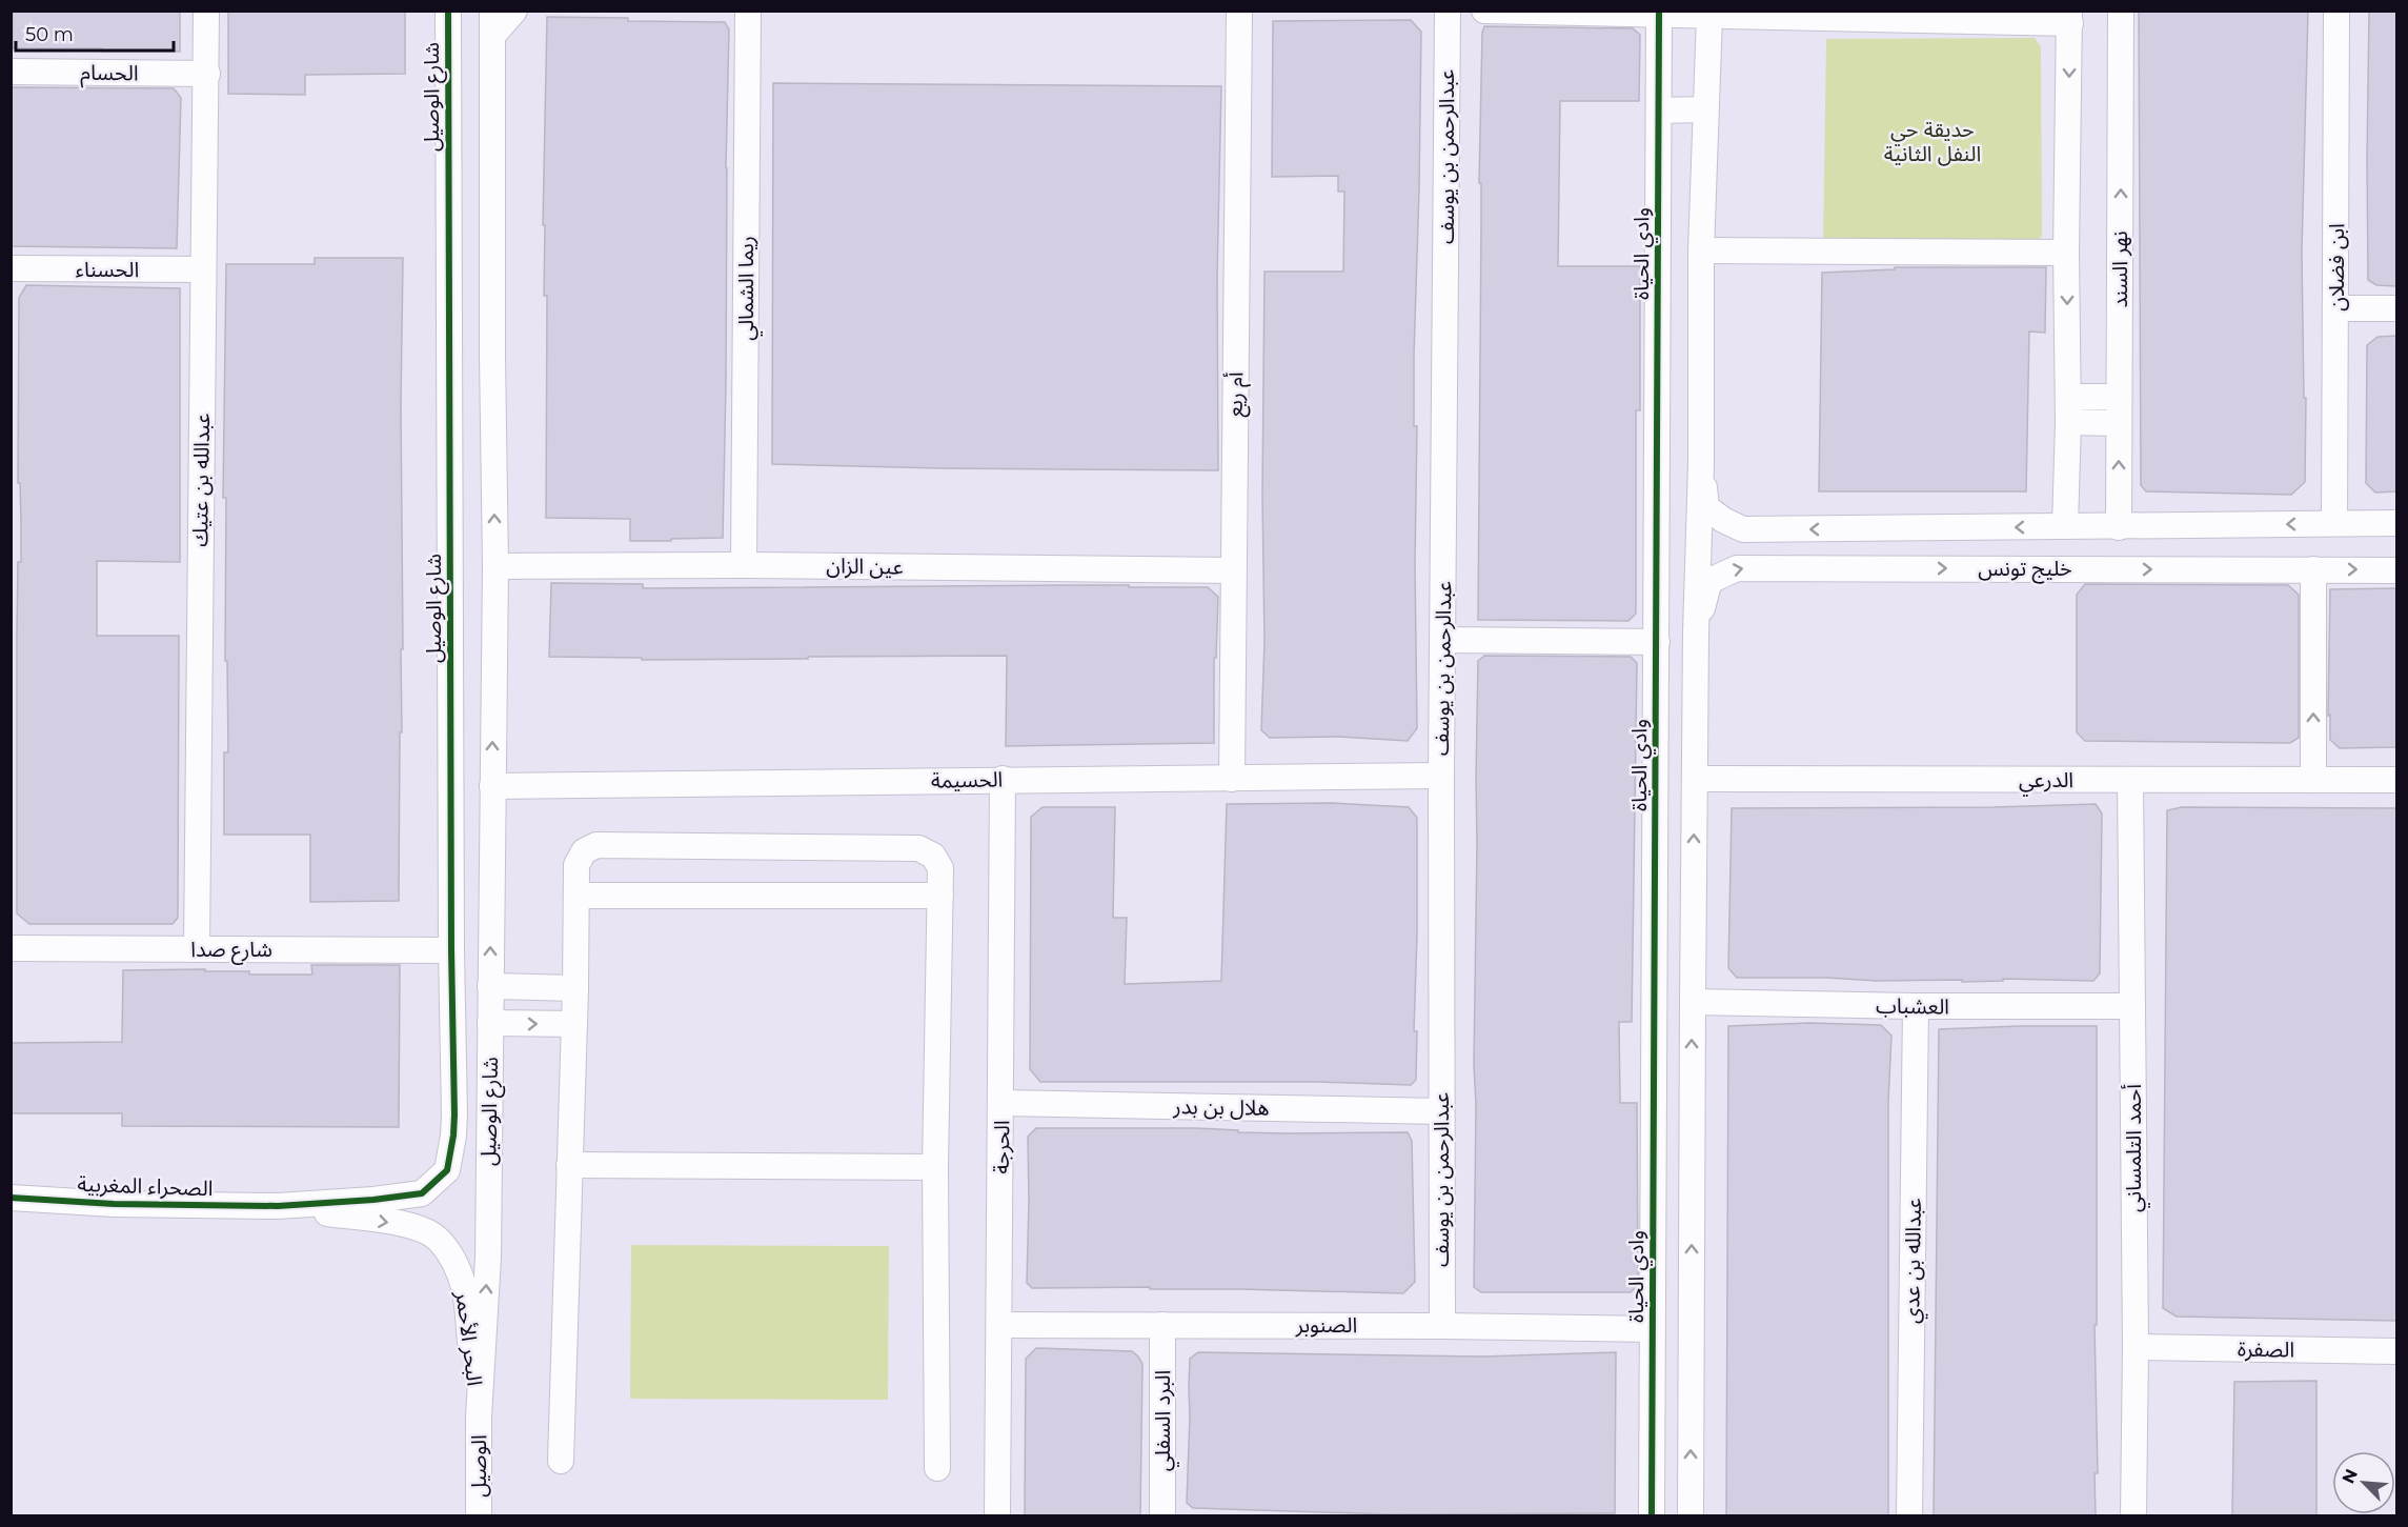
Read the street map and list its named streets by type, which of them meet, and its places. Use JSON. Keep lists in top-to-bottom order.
{
  "streets": {
    "street": [
      "الحسام",
      "شارع الوصيل",
      "عبدالرحمن بن يوسف",
      "وادي الحياة",
      "ابن فضلان",
      "الحسناء",
      "نهر السند",
      "ريما الشمالي",
      "أم ريع",
      "عبدالله بن عتيك",
      "عين الزان",
      "خليج تونس",
      "الحسيمة",
      "الدرعي",
      "شارع صدا",
      "العشباب",
      "هلال بن بدر",
      "الحرجة",
      "أحمد التلمساني",
      "الصحراء المغربية",
      "عبدالله بن عدي",
      "الصنوبر",
      "البحر الأحمر",
      "الصفرة",
      "البرد السفلي",
      "الوصيل"
    ]
  },
  "crossings": [
    ["الحسام", "عبدالله بن عتيك"],
    ["شارع الوصيل", "عين الزان"],
    ["شارع الوصيل", "الحسيمة"],
    ["شارع الوصيل", "شارع صدا"],
    ["شارع الوصيل", "الصحراء المغربية"],
    ["شارع الوصيل", "البحر الأحمر"],
    ["شارع الوصيل", "الوصيل"],
    ["عبدالرحمن بن يوسف", "الحسيمة"],
    ["عبدالرحمن بن يوسف", "هلال بن بدر"],
    ["عبدالرحمن بن يوسف", "الصنوبر"],
    ["وادي الحياة", "الصنوبر"],
    ["ابن فضلان", "خليج تونس"],
    ["الحسناء", "عبدالله بن عتيك"],
    ["نهر السند", "خليج تونس"],
    ["ريما الشمالي", "عين الزان"],
    ["أم ريع", "عين الزان"],
    ["أم ريع", "الحسيمة"],
    ["عبدالله بن عتيك", "شارع صدا"],
    ["الحسيمة", "الحرجة"],
    ["الدرعي", "أحمد التلمساني"],
    ["العشباب", "أحمد التلمساني"],
    ["العشباب", "عبدالله بن عدي"],
    ["هلال بن بدر", "الحرجة"],
    ["الحرجة", "الصنوبر"],
    ["أحمد التلمساني", "الصفرة"],
    ["الصحراء المغربية", "البحر الأحمر"],
    ["الصنوبر", "البرد السفلي"],
    ["البحر الأحمر", "الوصيل"]
  ],
  "one_way": ["البحر الأحمر"],
  "parks": ["حديقة حي النفل الثانية"],
  "scale_bar": "50 m",
  "north": "top left"
}
